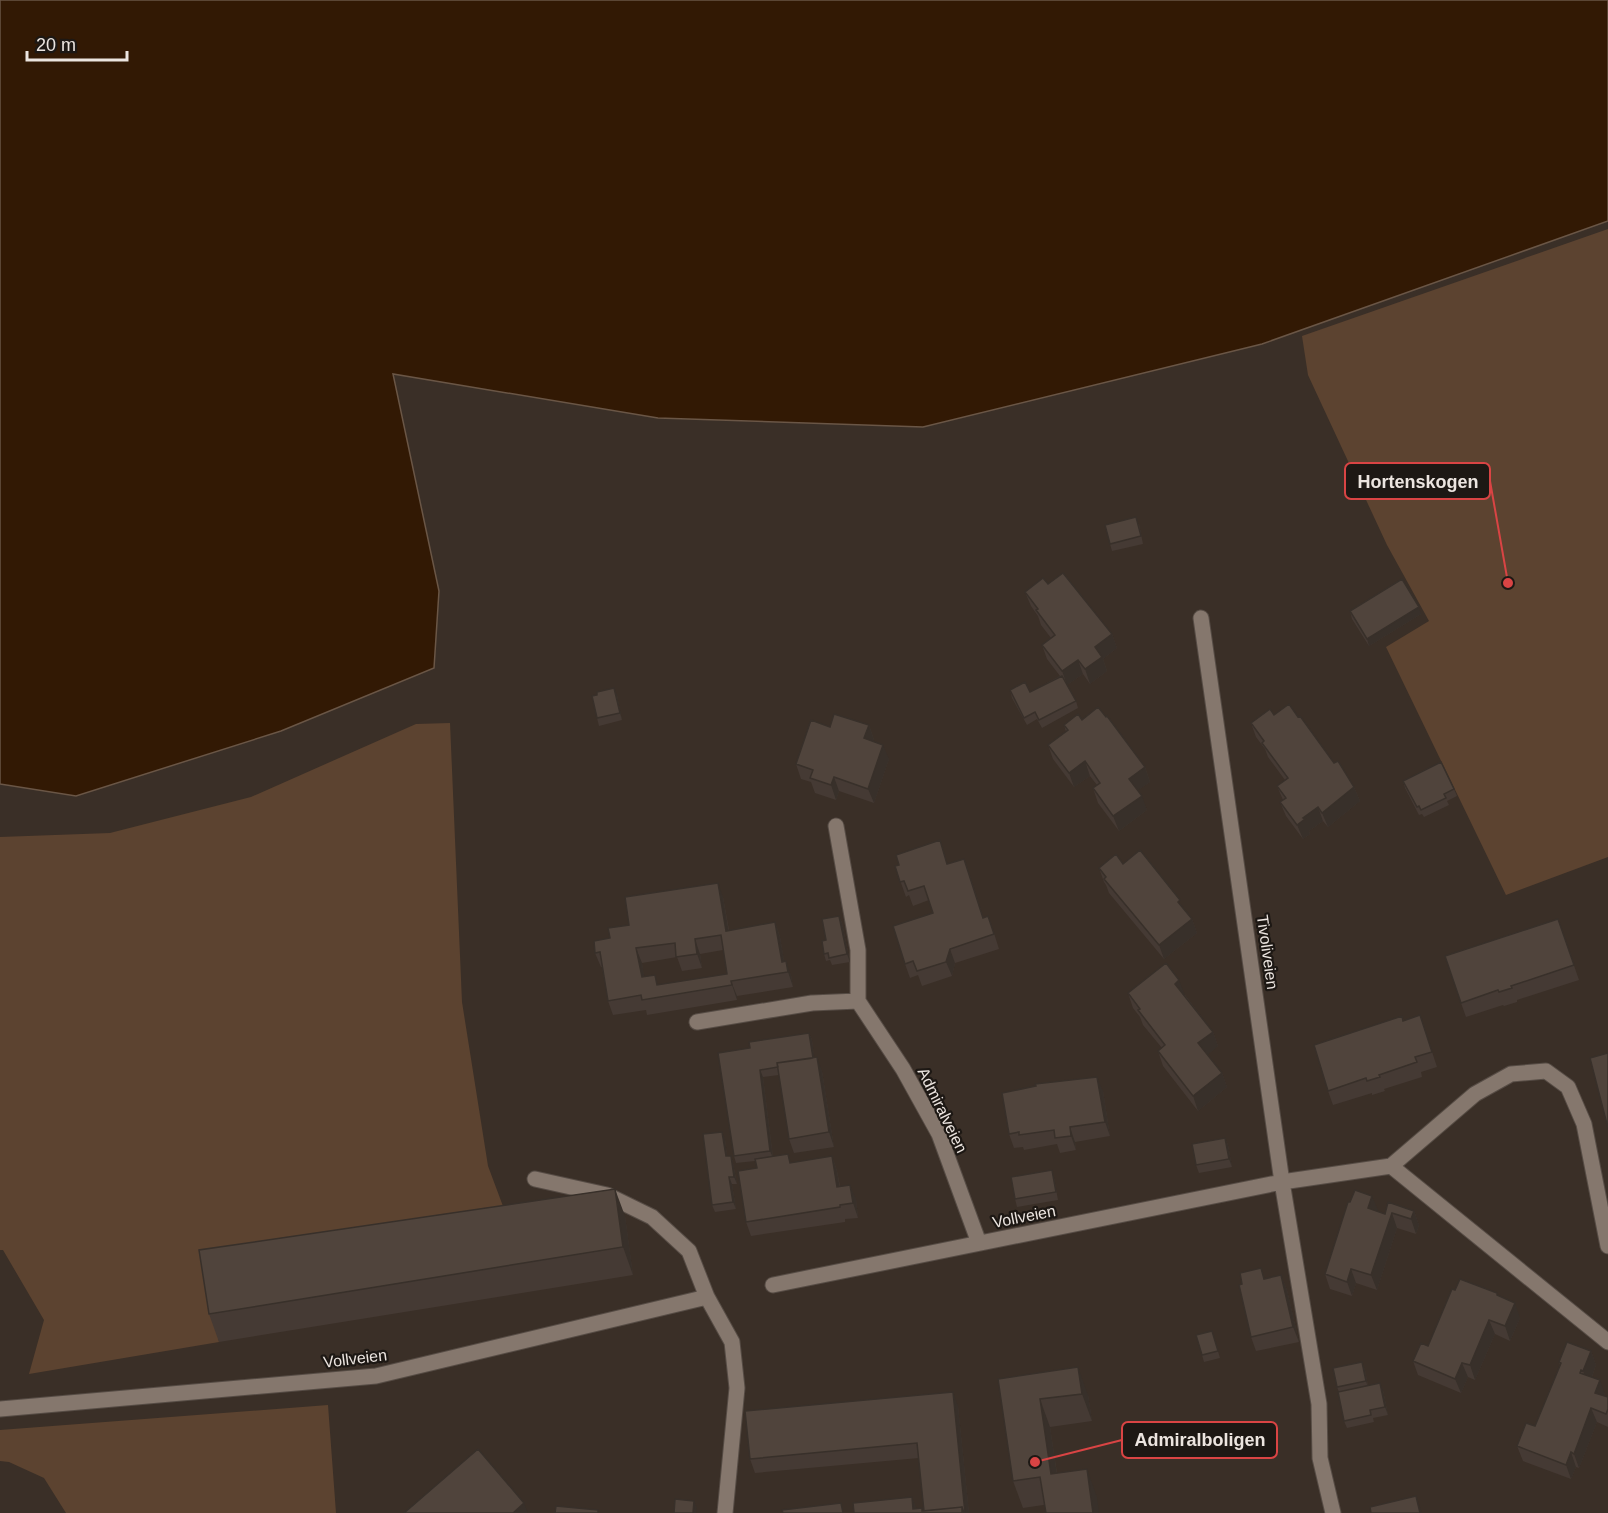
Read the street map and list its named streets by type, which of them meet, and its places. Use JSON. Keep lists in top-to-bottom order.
{
  "streets": {
    "street": ["Tivoliveien", "Admiralveien", "Vollveien"]
  },
  "crossings": [
    ["Tivoliveien", "Vollveien"],
    ["Admiralveien", "Vollveien"]
  ],
  "places": ["Hortenskogen", "Admiralboligen"],
  "scale_bar": "20 m"
}
